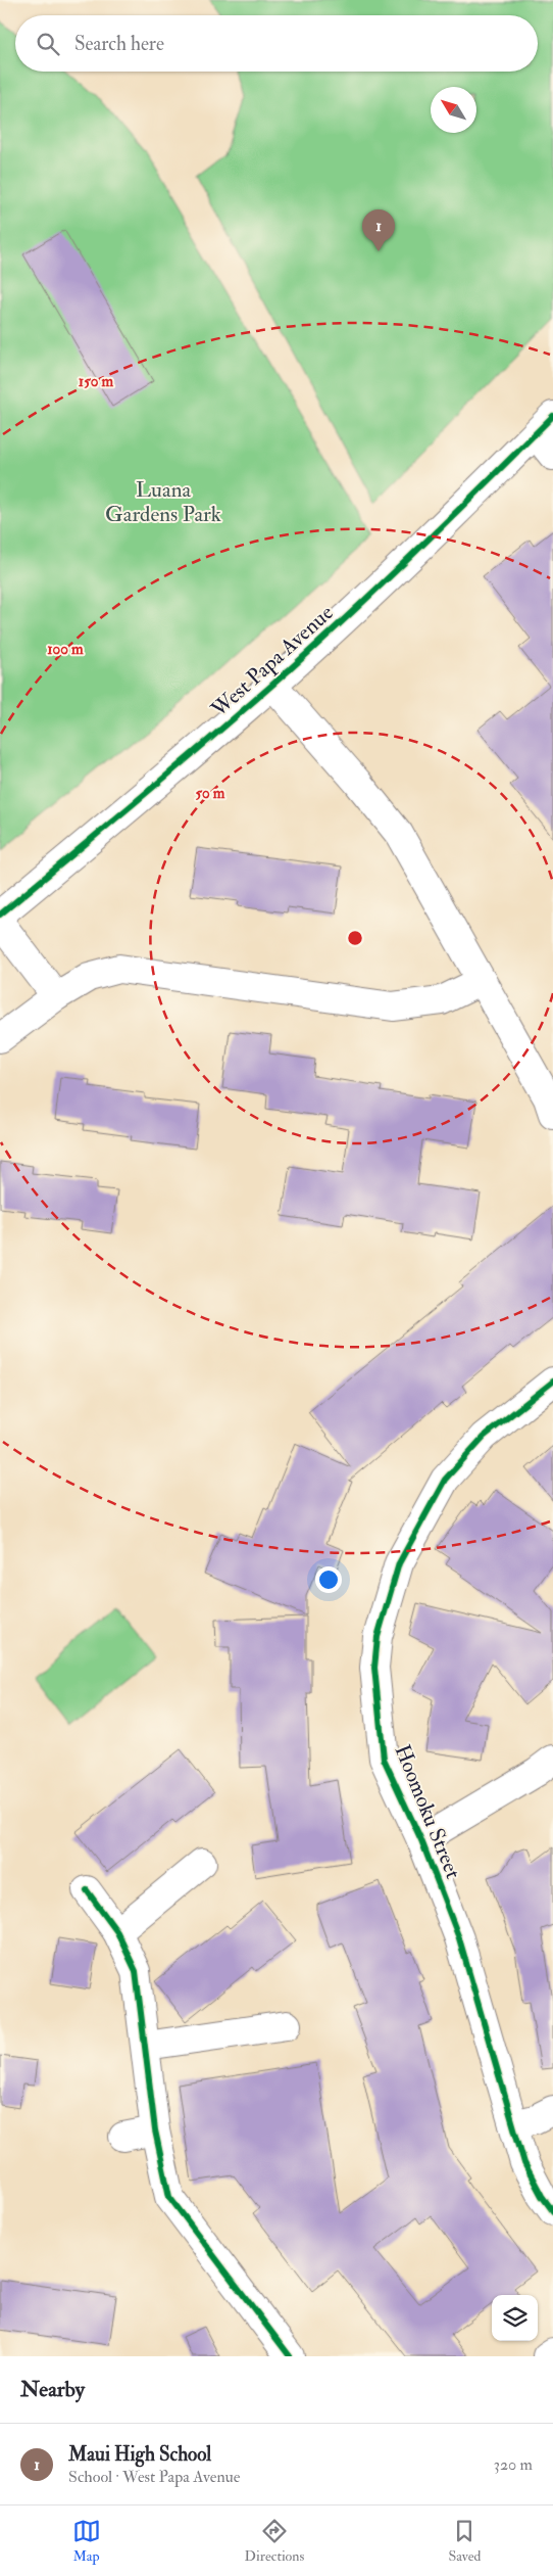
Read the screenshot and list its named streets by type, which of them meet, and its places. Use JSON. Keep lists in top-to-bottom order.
{
  "streets": {
    "street": ["West Papa Avenue", "Hoomoku Street"]
  },
  "parks": ["Luana Gardens Park"],
  "north": "top left",
  "page": {
    "search": "Search here",
    "pins": "1",
    "heading": "Nearby",
    "list": [
      {
        "mark": "1",
        "name": "Maui High School",
        "note": "School · West Papa Avenue",
        "value": "320 m"
      }
    ],
    "nav": ["Map", "Directions", "Saved"]
  },
  "rings": ["150 m", "100 m", "50 m"]
}
